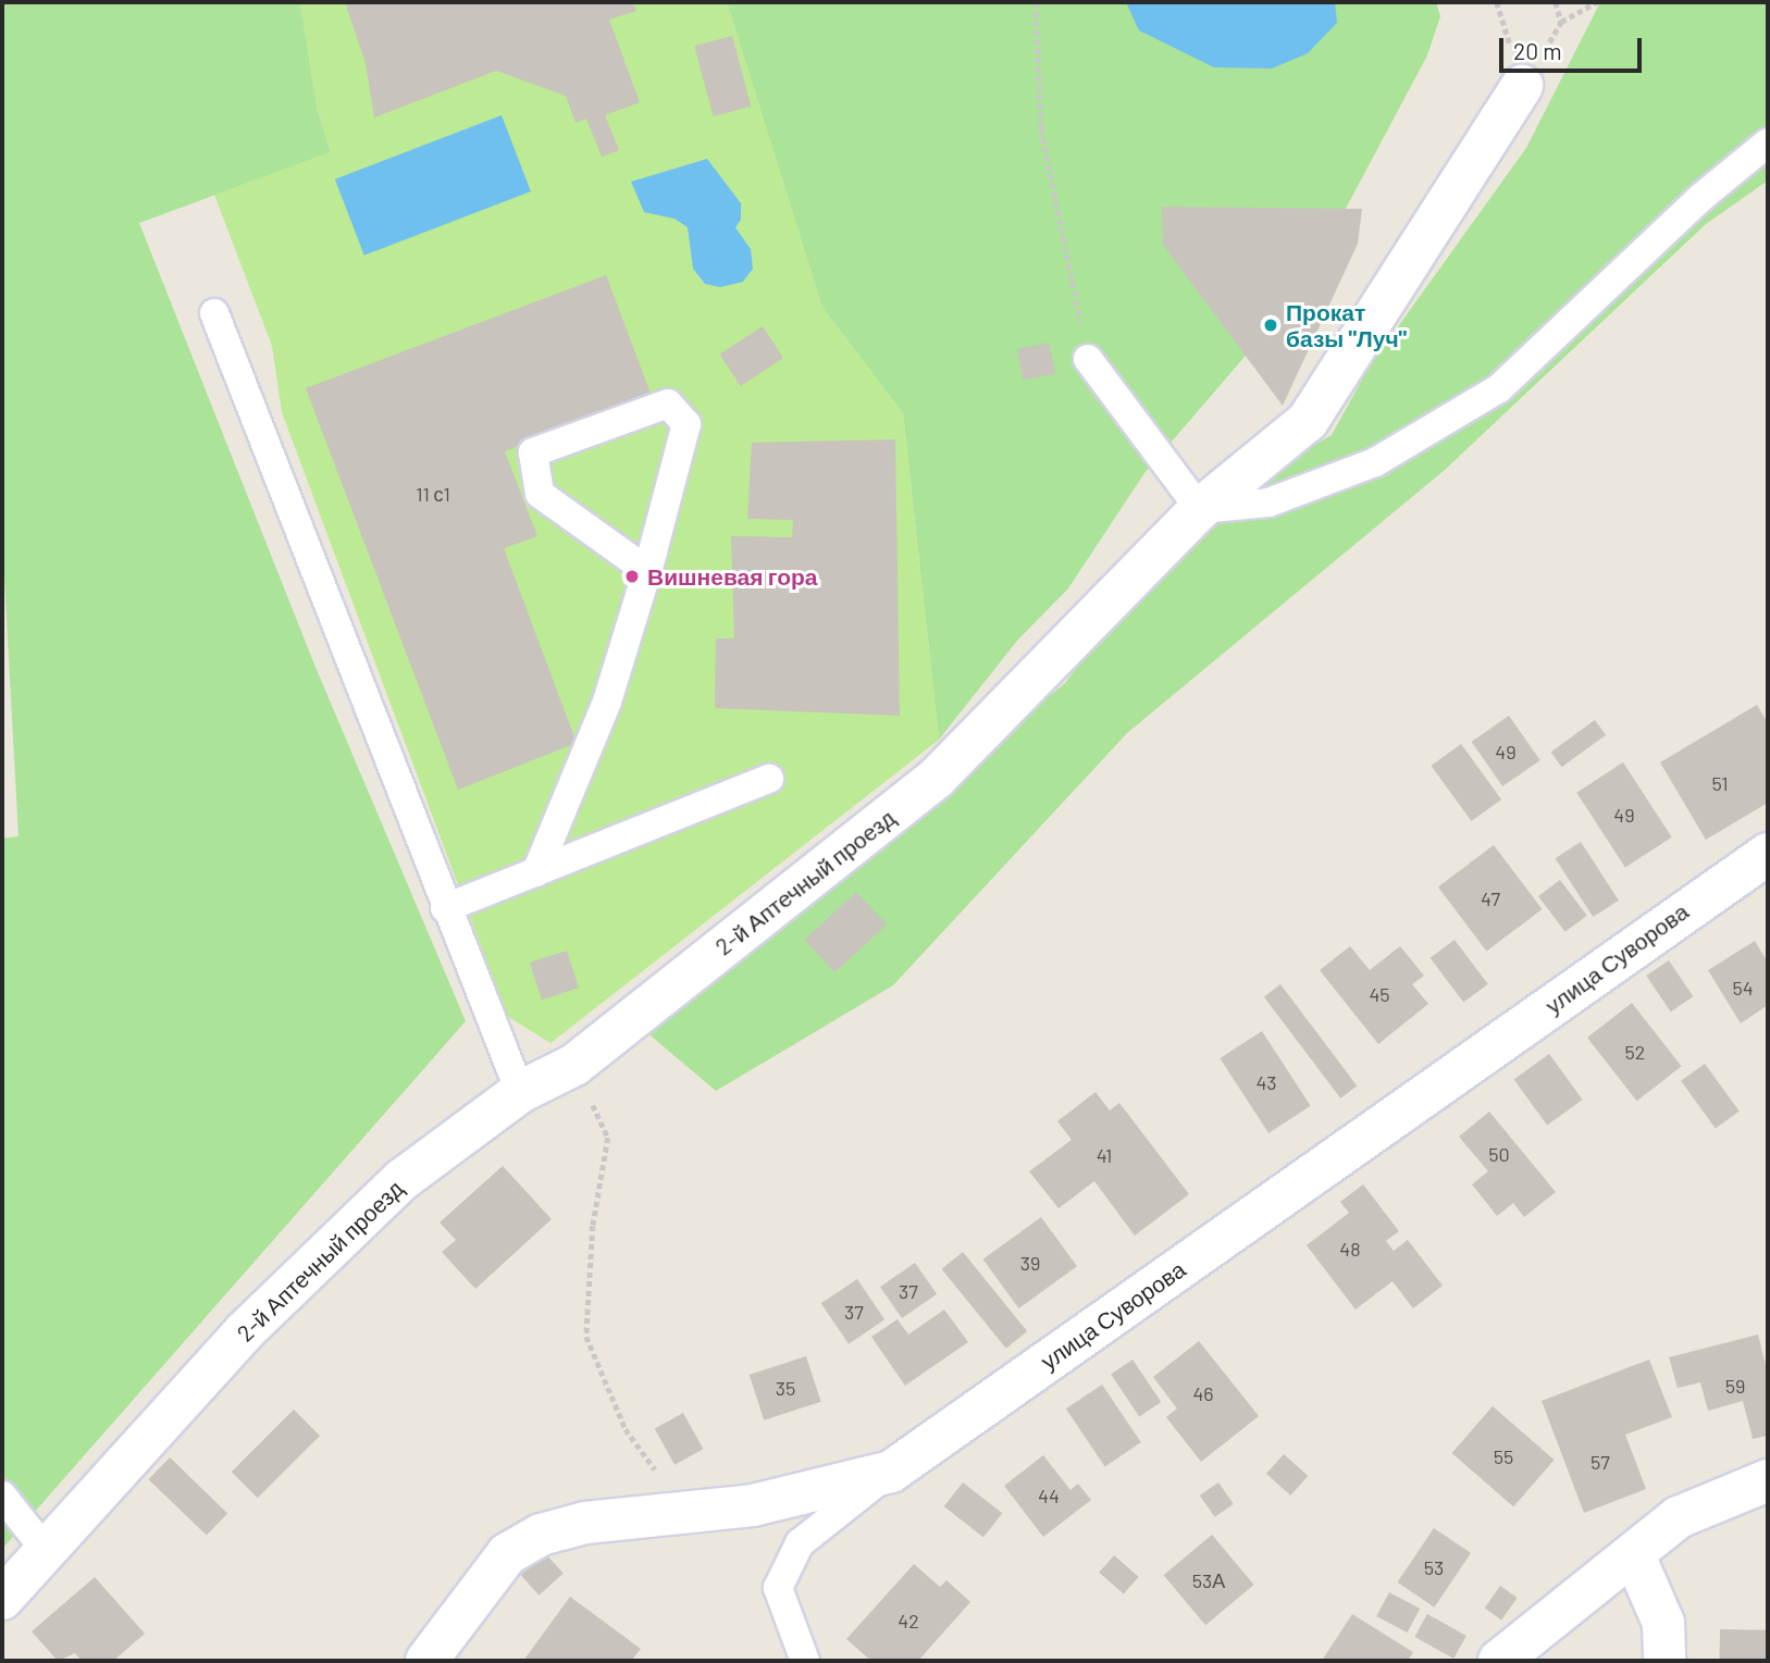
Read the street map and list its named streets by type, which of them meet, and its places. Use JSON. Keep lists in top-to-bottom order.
{
  "streets": {
    "street": ["2-й Аптечный проезд", "улица Суворова"]
  },
  "places": ["Прокат базы \"Луч\"", "Вишневая гора"],
  "house_numbers": [
    "11 с1",
    "49",
    "51",
    "49",
    "47",
    "54",
    "45",
    "52",
    "43",
    "50",
    "41",
    "48",
    "39",
    "37",
    "37",
    "59",
    "35",
    "46",
    "55",
    "57",
    "44",
    "53",
    "53А",
    "42"
  ],
  "scale_bar": "20 m"
}
